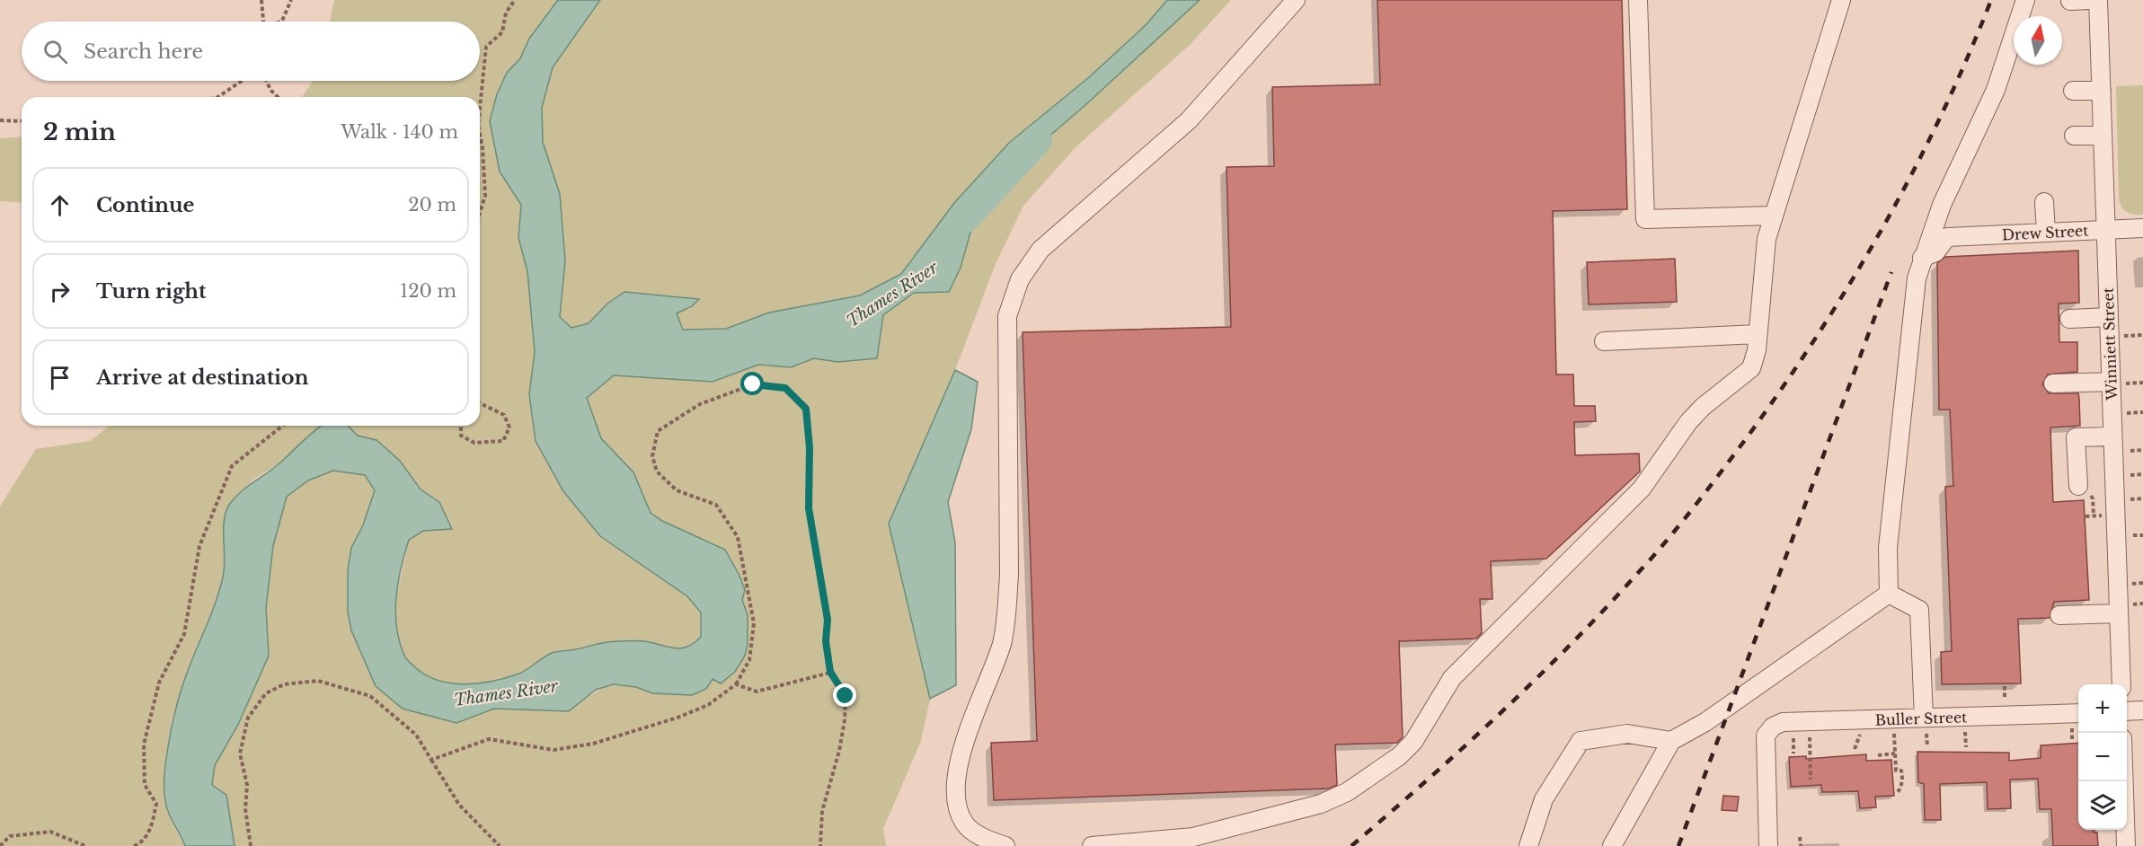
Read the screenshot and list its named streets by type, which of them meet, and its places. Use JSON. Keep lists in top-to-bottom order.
{
  "streets": {
    "street": ["Drew Street", "Winniett Street", "Buller Street"]
  },
  "crossings": [
    ["Drew Street", "Winniett Street"]
  ],
  "water": ["Thames River"],
  "north": "top",
  "page": {
    "search": "Search here",
    "heading": ["2 min", "Walk · 140 m"],
    "list": [
      ["Continue", "20 m"],
      ["Turn right", "120 m"],
      "Arrive at destination"
    ],
    "map_buttons": ["+", "−"]
  }
}
